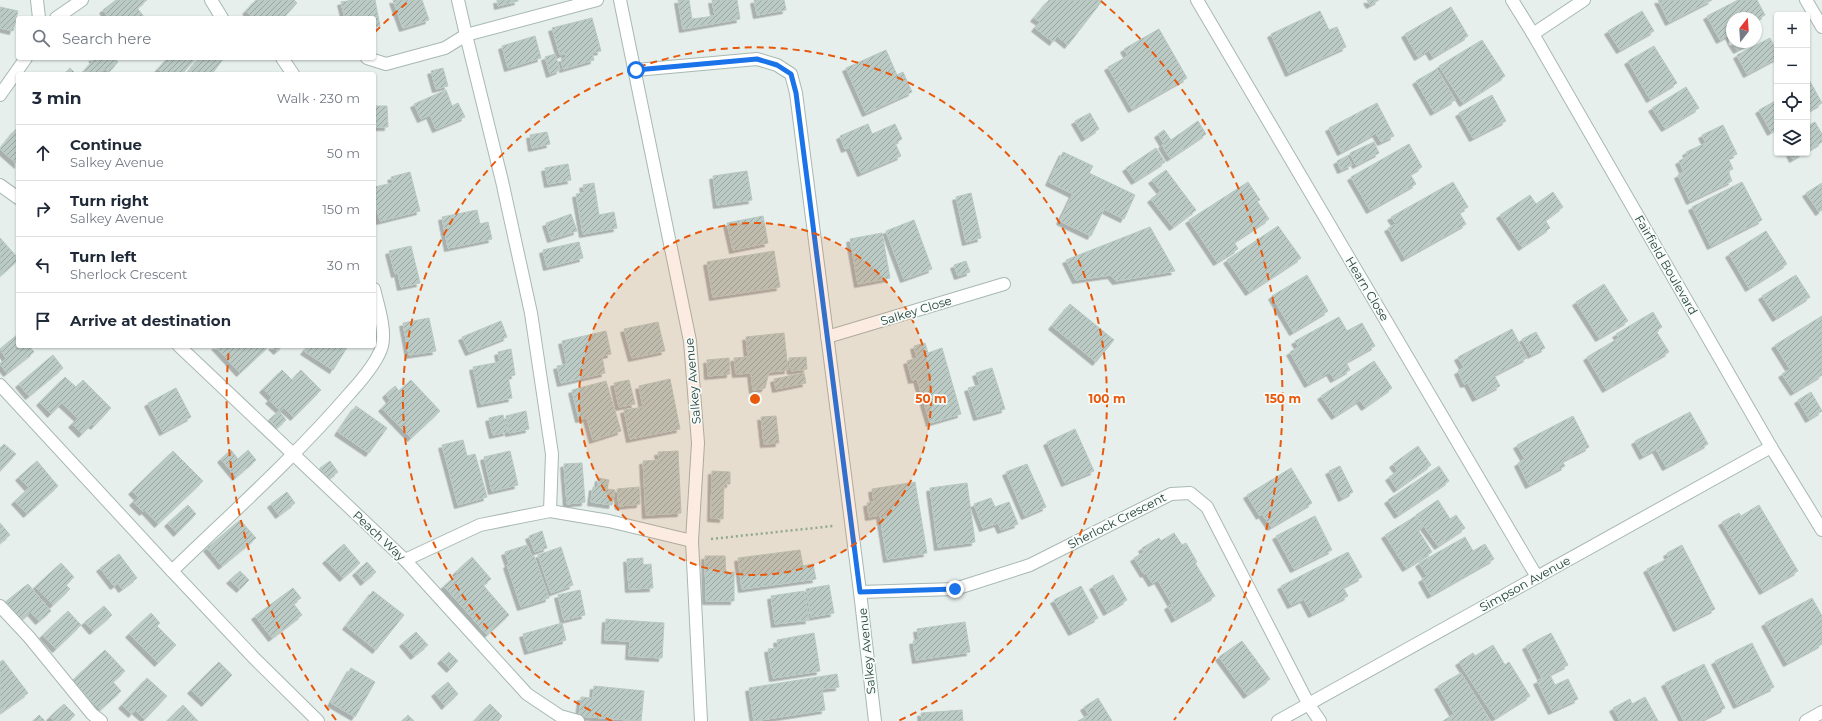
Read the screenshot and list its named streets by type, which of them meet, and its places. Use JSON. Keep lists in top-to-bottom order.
{
  "streets": {
    "street": [
      "Fairfield Boulevard",
      "Hearn Close",
      "Salkey Close",
      "Salkey Avenue",
      "Sherlock Crescent",
      "Peach Way",
      "Simpson Avenue"
    ]
  },
  "crossings": [
    ["Fairfield Boulevard", "Simpson Avenue"],
    ["Hearn Close", "Simpson Avenue"],
    ["Salkey Close", "Salkey Avenue"],
    ["Salkey Avenue", "Sherlock Crescent"],
    ["Sherlock Crescent", "Simpson Avenue"]
  ],
  "north": "top",
  "page": {
    "map_buttons": ["+", "−"],
    "search": "Search here",
    "heading": ["3 min", "Walk · 230 m"],
    "list": [
      ["Continue", "Salkey Avenue", "50 m"],
      ["Turn right", "Salkey Avenue", "150 m"],
      ["Turn left", "Sherlock Crescent", "30 m"],
      "Arrive at destination"
    ]
  },
  "rings": ["50 m", "100 m", "150 m"]
}
